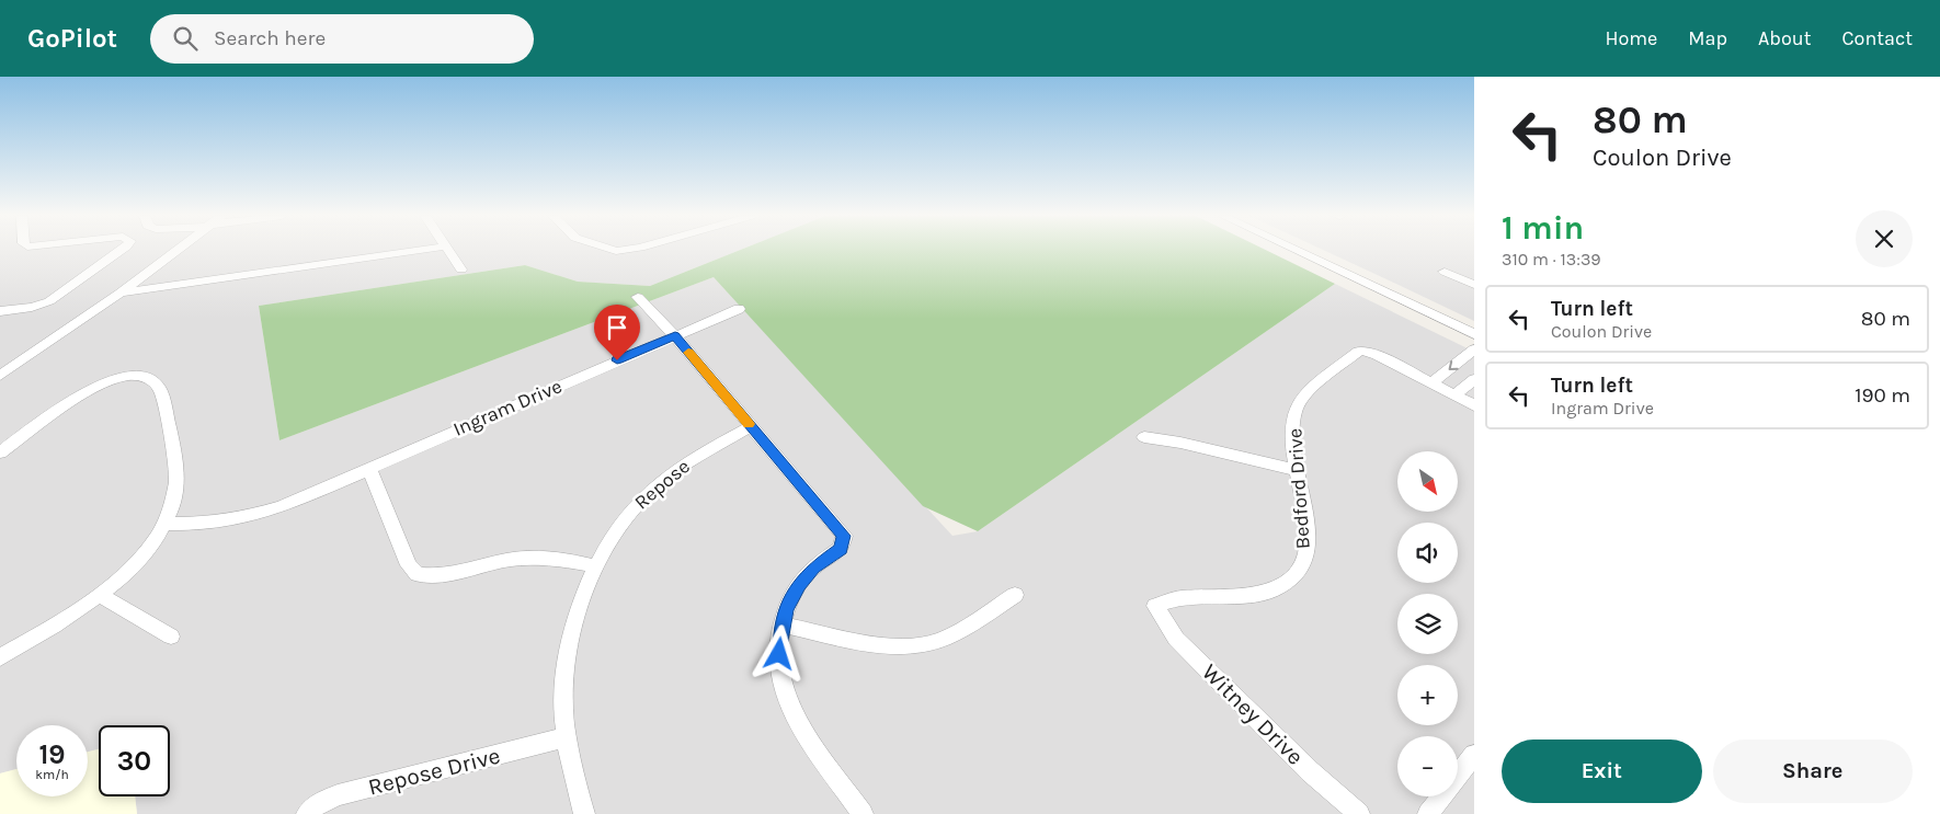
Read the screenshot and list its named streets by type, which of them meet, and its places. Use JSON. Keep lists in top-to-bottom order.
{
  "streets": {
    "street": [
      "Ingram Drive",
      "Repose",
      "Bedford Drive",
      "Witney Drive",
      "Repose Drive"
    ]
  },
  "crossings": [
    ["Repose", "Repose Drive"],
    ["Bedford Drive", "Witney Drive"]
  ],
  "north": "bottom right",
  "page": {
    "header": "GoPilot",
    "search": "Search here",
    "nav": [
      "Home",
      "Map",
      "About",
      "Contact"
    ],
    "turn": ["80 m", "Coulon Drive"],
    "heading": ["1 min", "310 m · 13:39"],
    "list": [
      {
        "name": "Turn left",
        "note": "Coulon Drive",
        "value": "80 m"
      },
      {
        "name": "Turn left",
        "note": "Ingram Drive",
        "value": "190 m"
      }
    ],
    "map_buttons": ["+", "−"],
    "speed": "19 km/h",
    "limit": "30",
    "buttons": ["Exit", "Share"]
  }
}
